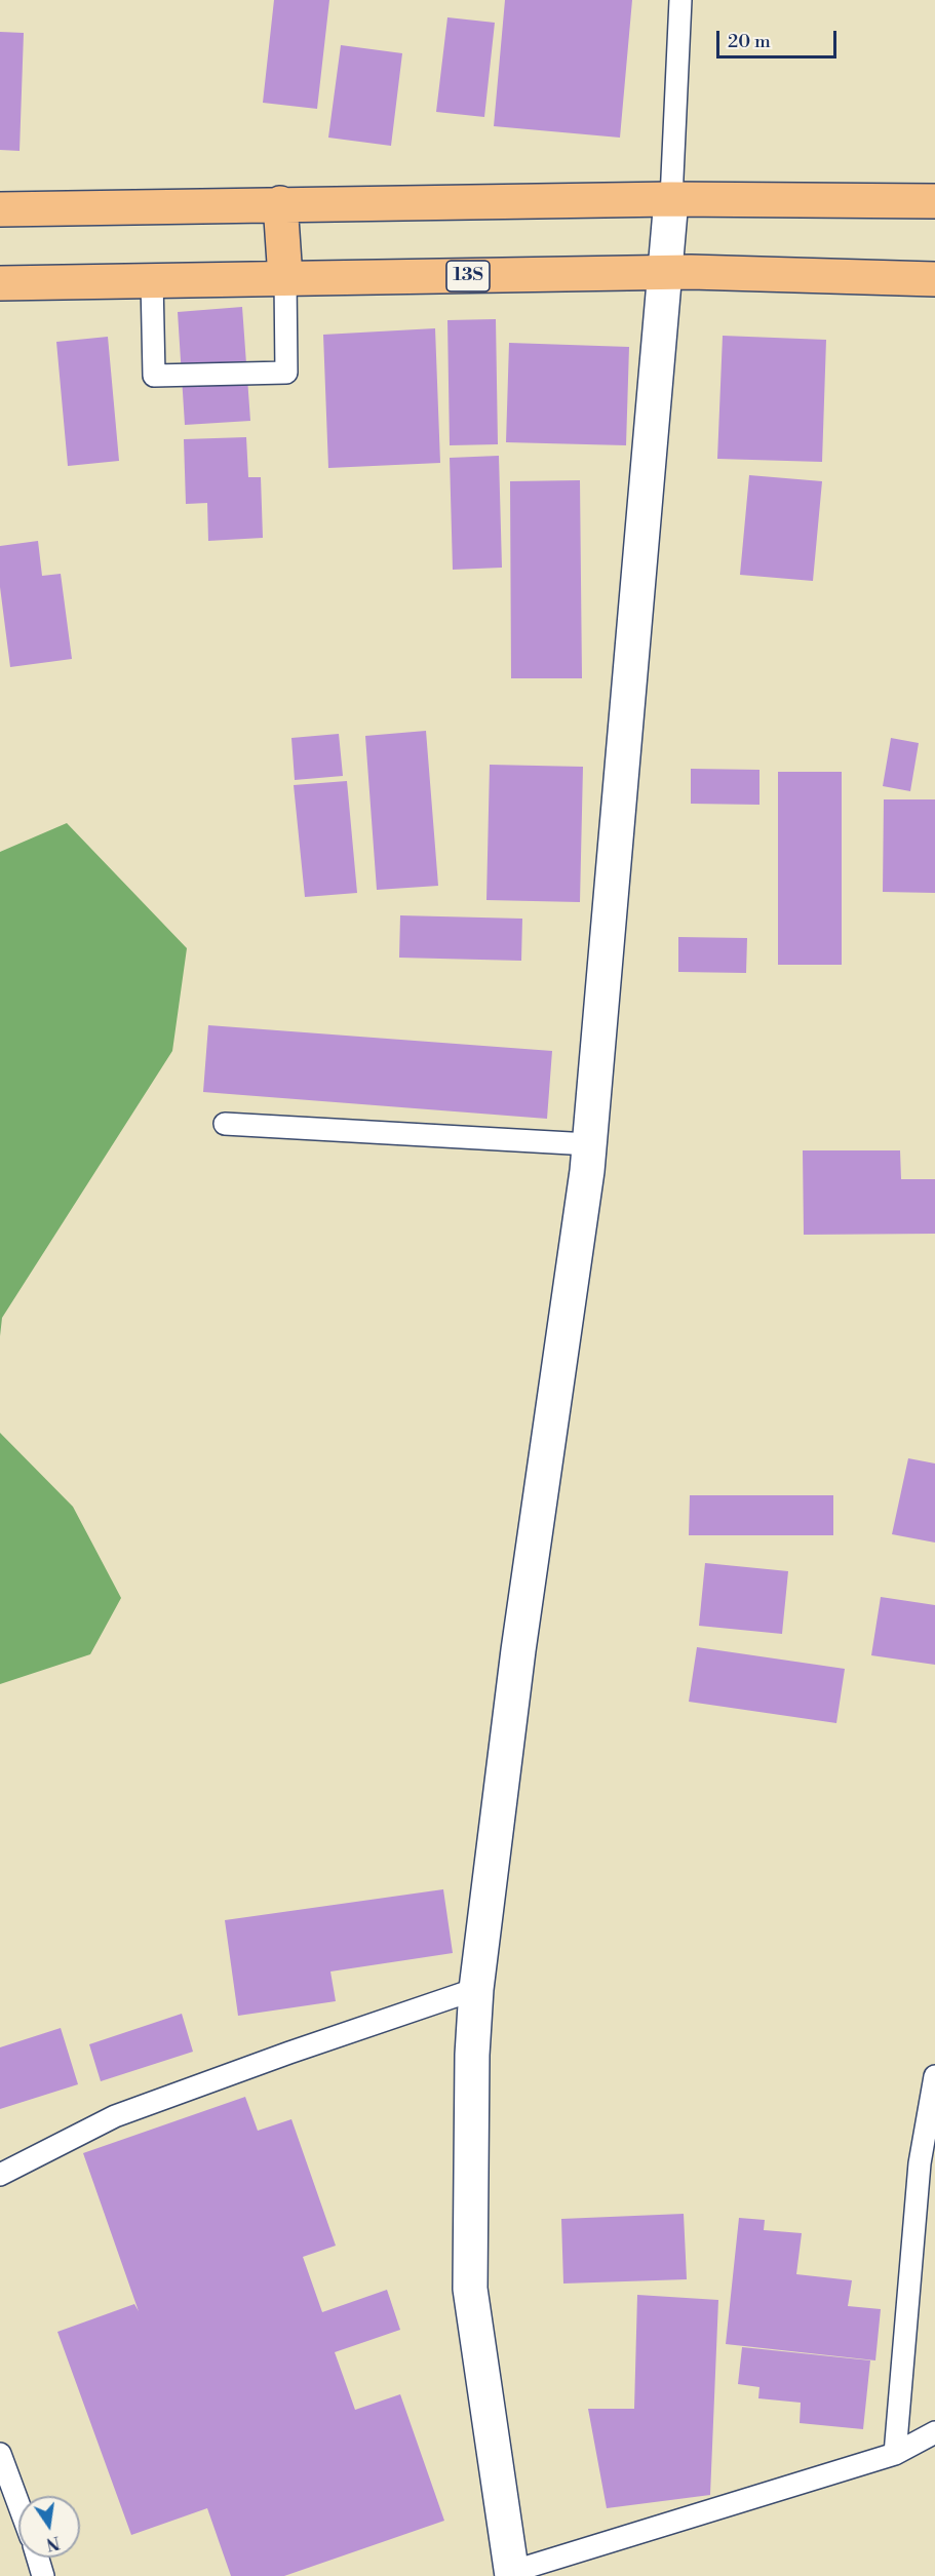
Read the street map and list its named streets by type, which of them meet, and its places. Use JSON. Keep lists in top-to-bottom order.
{
  "streets": {
    "highway": ["13S"]
  },
  "scale_bar": "20 m",
  "north": "bottom"
}
